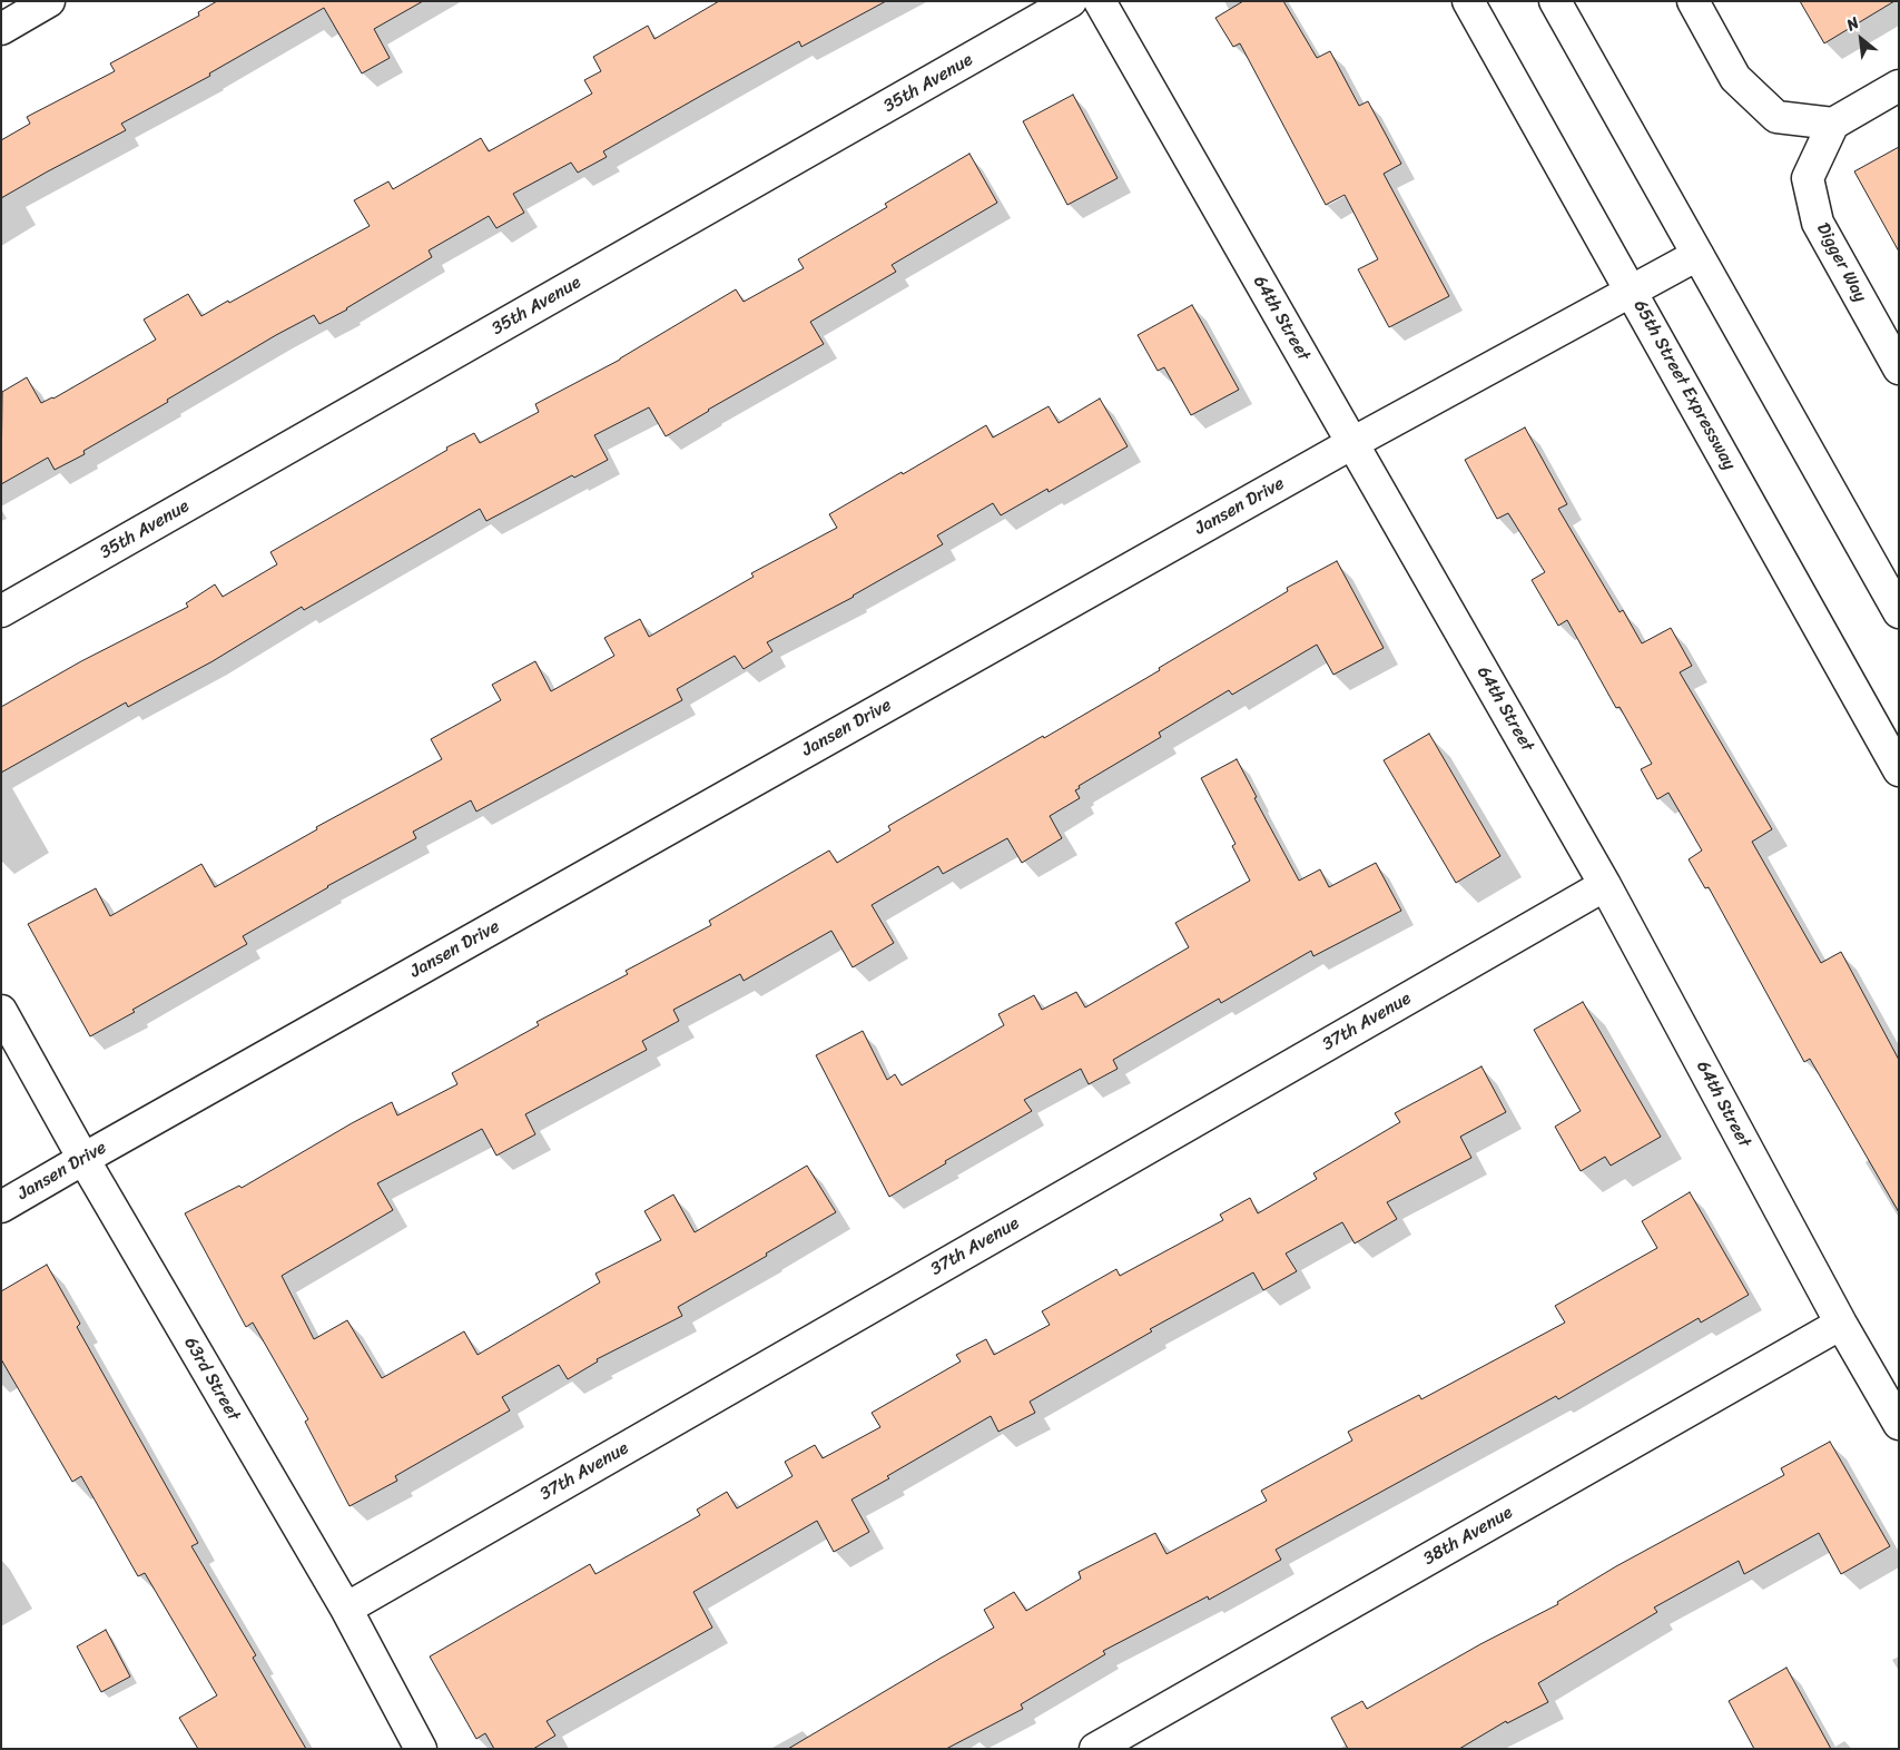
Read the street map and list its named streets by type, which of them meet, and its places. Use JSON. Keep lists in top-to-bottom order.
{
  "streets": {
    "street": [
      "35th Avenue",
      "Digger Way",
      "64th Street",
      "65th Street Expressway",
      "Jansen Drive",
      "37th Avenue",
      "63rd Street",
      "38th Avenue"
    ]
  },
  "crossings": [
    ["64th Street", "Jansen Drive"],
    ["64th Street", "37th Avenue"],
    ["64th Street", "38th Avenue"],
    ["65th Street Expressway", "Jansen Drive"],
    ["Jansen Drive", "63rd Street"],
    ["37th Avenue", "63rd Street"]
  ],
  "north": "top left"
}
